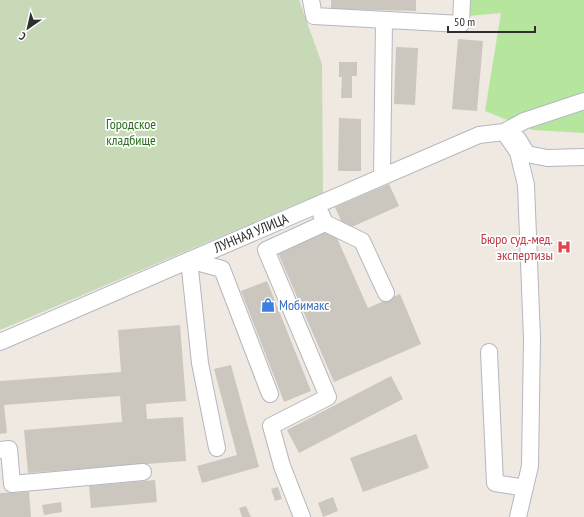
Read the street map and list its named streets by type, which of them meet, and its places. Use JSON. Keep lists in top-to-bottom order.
{
  "streets": {
    "street": ["ЛУННАЯ УЛИЦА"]
  },
  "parks": ["Городское кладбище"],
  "places": {
    "hospital": ["Бюро суд.-мед. экспертизы"],
    "shop": ["Мобимакс"]
  },
  "scale_bar": "50 m",
  "north": "bottom left"
}
